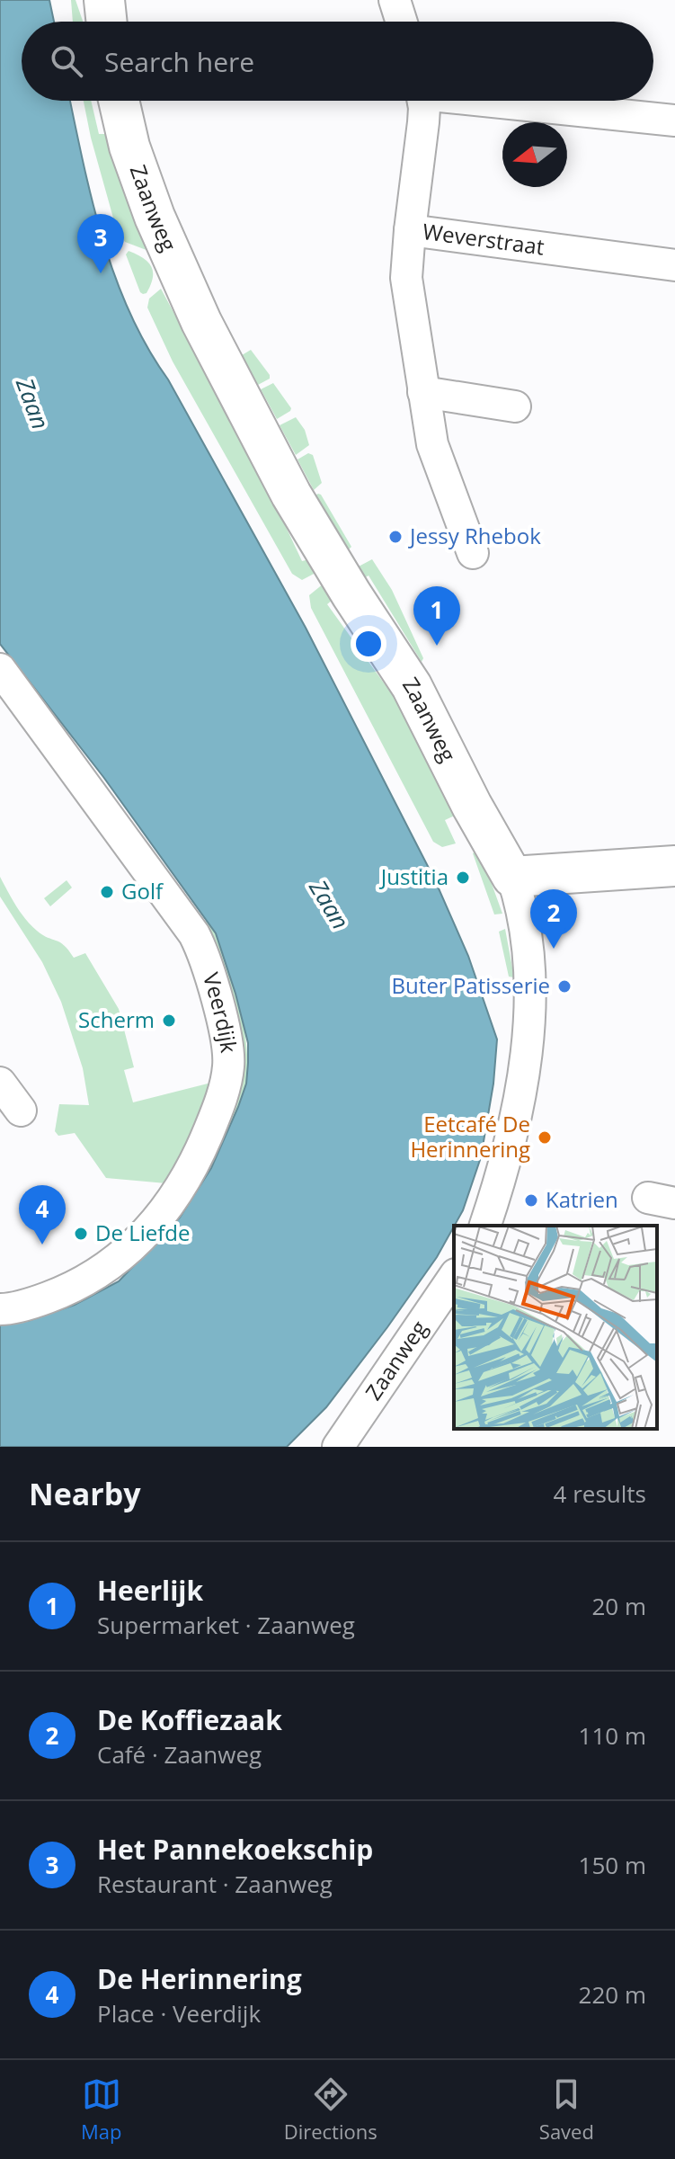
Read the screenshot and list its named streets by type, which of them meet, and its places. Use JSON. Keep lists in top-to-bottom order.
{
  "streets": {
    "main road": ["Zaanweg"],
    "street": ["Weverstraat", "Veerdijk"]
  },
  "water": ["Zaan"],
  "places": [
    "Jessy Rhebok",
    "Justitia",
    "Golf",
    "Buter Patisserie",
    "Scherm",
    "Eetcafé De Herinnering",
    "Katrien",
    "De Liefde"
  ],
  "north": "left",
  "page": {
    "search": "Search here",
    "pins": [
      "3",
      "1",
      "2",
      "4"
    ],
    "heading": ["Nearby", "4 results"],
    "list": [
      {
        "mark": "1",
        "name": "Heerlijk",
        "note": "Supermarket · Zaanweg",
        "value": "20 m"
      },
      {
        "mark": "2",
        "name": "De Koffiezaak",
        "note": "Café · Zaanweg",
        "value": "110 m"
      },
      {
        "mark": "3",
        "name": "Het Pannekoekschip",
        "note": "Restaurant · Zaanweg",
        "value": "150 m"
      },
      {
        "mark": "4",
        "name": "De Herinnering",
        "note": "Place · Veerdijk",
        "value": "220 m"
      }
    ],
    "nav": ["Map", "Directions", "Saved"]
  }
}
